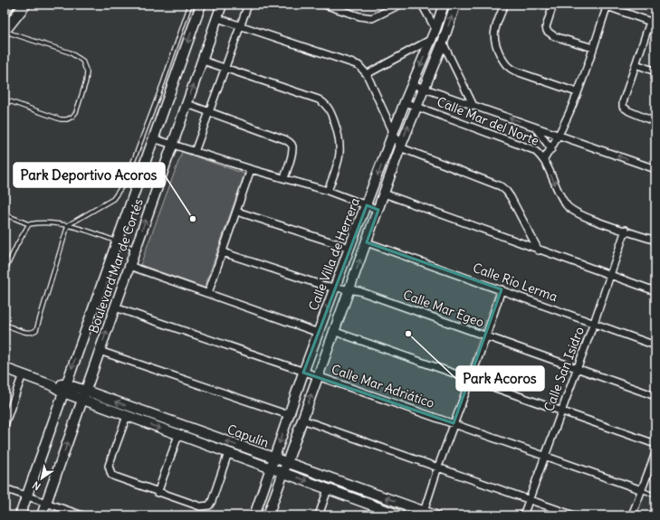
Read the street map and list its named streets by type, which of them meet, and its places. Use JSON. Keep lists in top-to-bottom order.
{
  "streets": {
    "street": [
      "Calle Mar del Norte",
      "Calle Villa de Herrera",
      "Boulevard Mar de Cortés",
      "Calle Río Lerma",
      "Calle Mar Egeo",
      "Calle San Isidro",
      "Calle Mar Adriático",
      "Capulín"
    ]
  },
  "crossings": [
    ["Calle Mar del Norte", "Calle Villa de Herrera"],
    ["Calle Mar del Norte", "Calle San Isidro"],
    ["Calle Villa de Herrera", "Calle Río Lerma"],
    ["Calle Villa de Herrera", "Calle Mar Egeo"],
    ["Calle Villa de Herrera", "Calle Mar Adriático"],
    ["Calle Villa de Herrera", "Capulín"],
    ["Boulevard Mar de Cortés", "Calle Mar Adriático"],
    ["Boulevard Mar de Cortés", "Capulín"],
    ["Calle Río Lerma", "Calle San Isidro"],
    ["Calle Mar Egeo", "Calle San Isidro"],
    ["Calle San Isidro", "Calle Mar Adriático"]
  ],
  "places": ["Park Deportivo Acoros", "Park Acoros"],
  "north": "bottom left"
}
